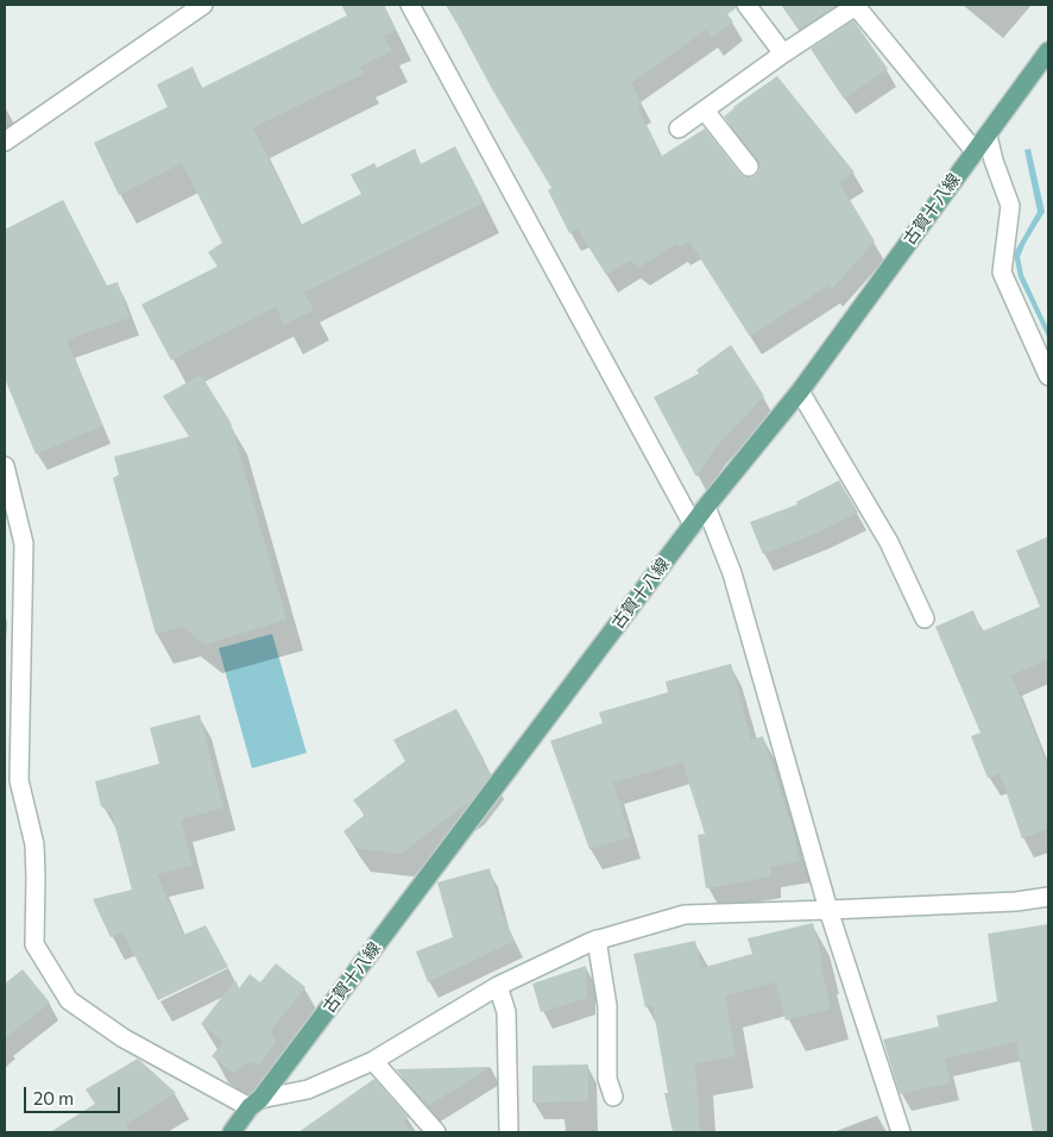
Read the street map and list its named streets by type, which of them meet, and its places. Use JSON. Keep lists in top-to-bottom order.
{
  "streets": {
    "main road": ["古賀十八線"]
  },
  "scale_bar": "20 m"
}
